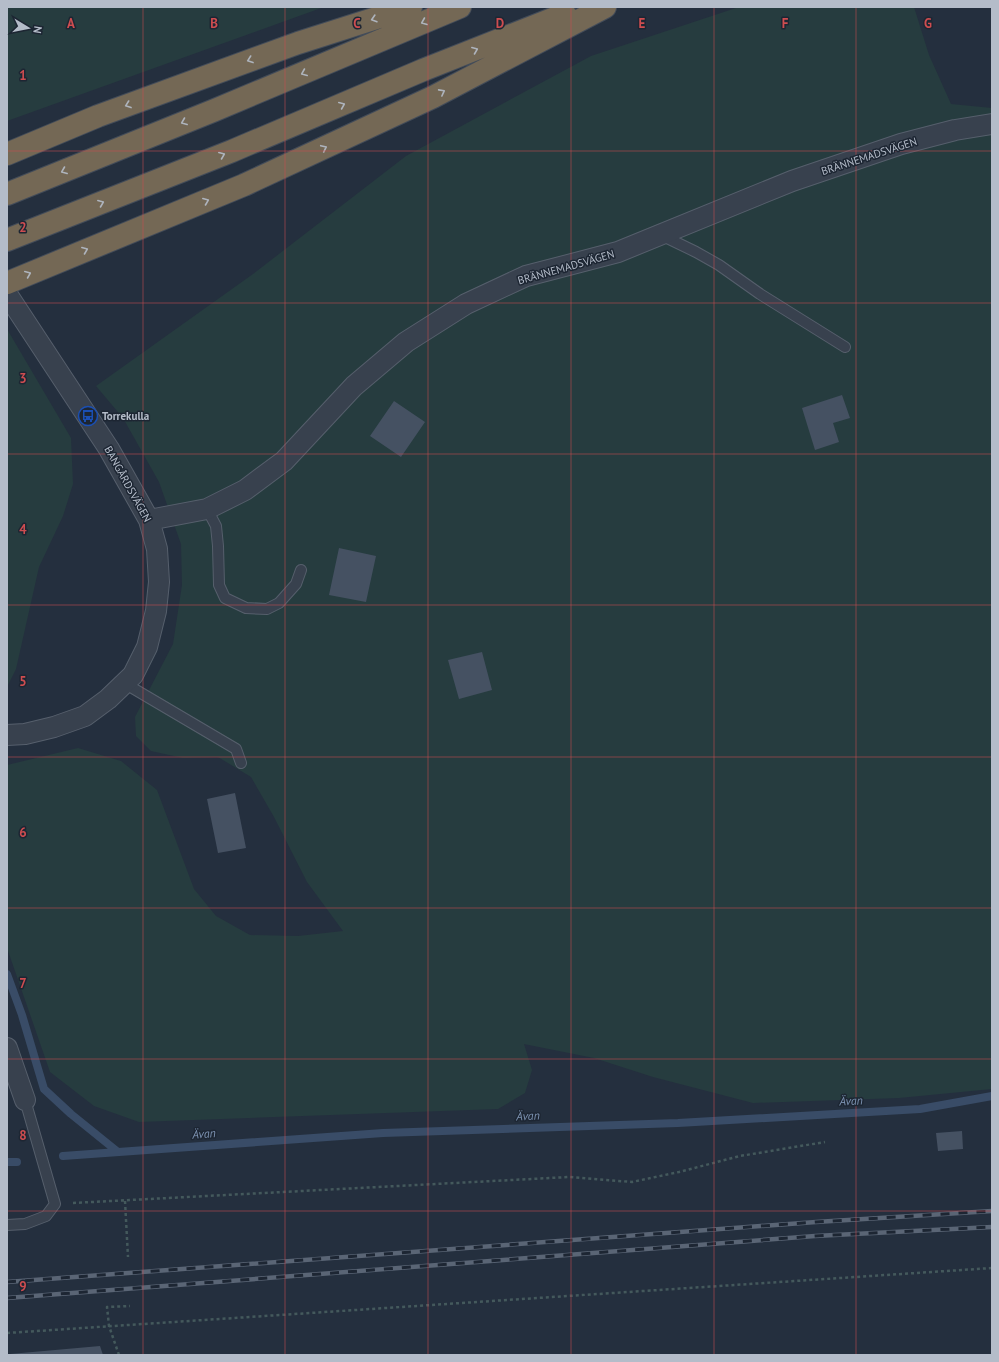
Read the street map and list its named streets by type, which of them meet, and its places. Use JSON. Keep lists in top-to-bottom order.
{
  "streets": {
    "street": ["BRÄNNEMADSVÄGEN", "BANGÅRDSVÄGEN"]
  },
  "crossings": [
    ["BRÄNNEMADSVÄGEN", "BANGÅRDSVÄGEN"]
  ],
  "water": ["Ävan"],
  "places": {
    "bus stop": ["Torrekulla"]
  },
  "north": "right",
  "grid": {
    "columns": [
      "A",
      "B",
      "C",
      "D",
      "E",
      "F",
      "G"
    ],
    "rows": [
      "1",
      "2",
      "3",
      "4",
      "5",
      "6",
      "7",
      "8",
      "9"
    ]
  }
}
